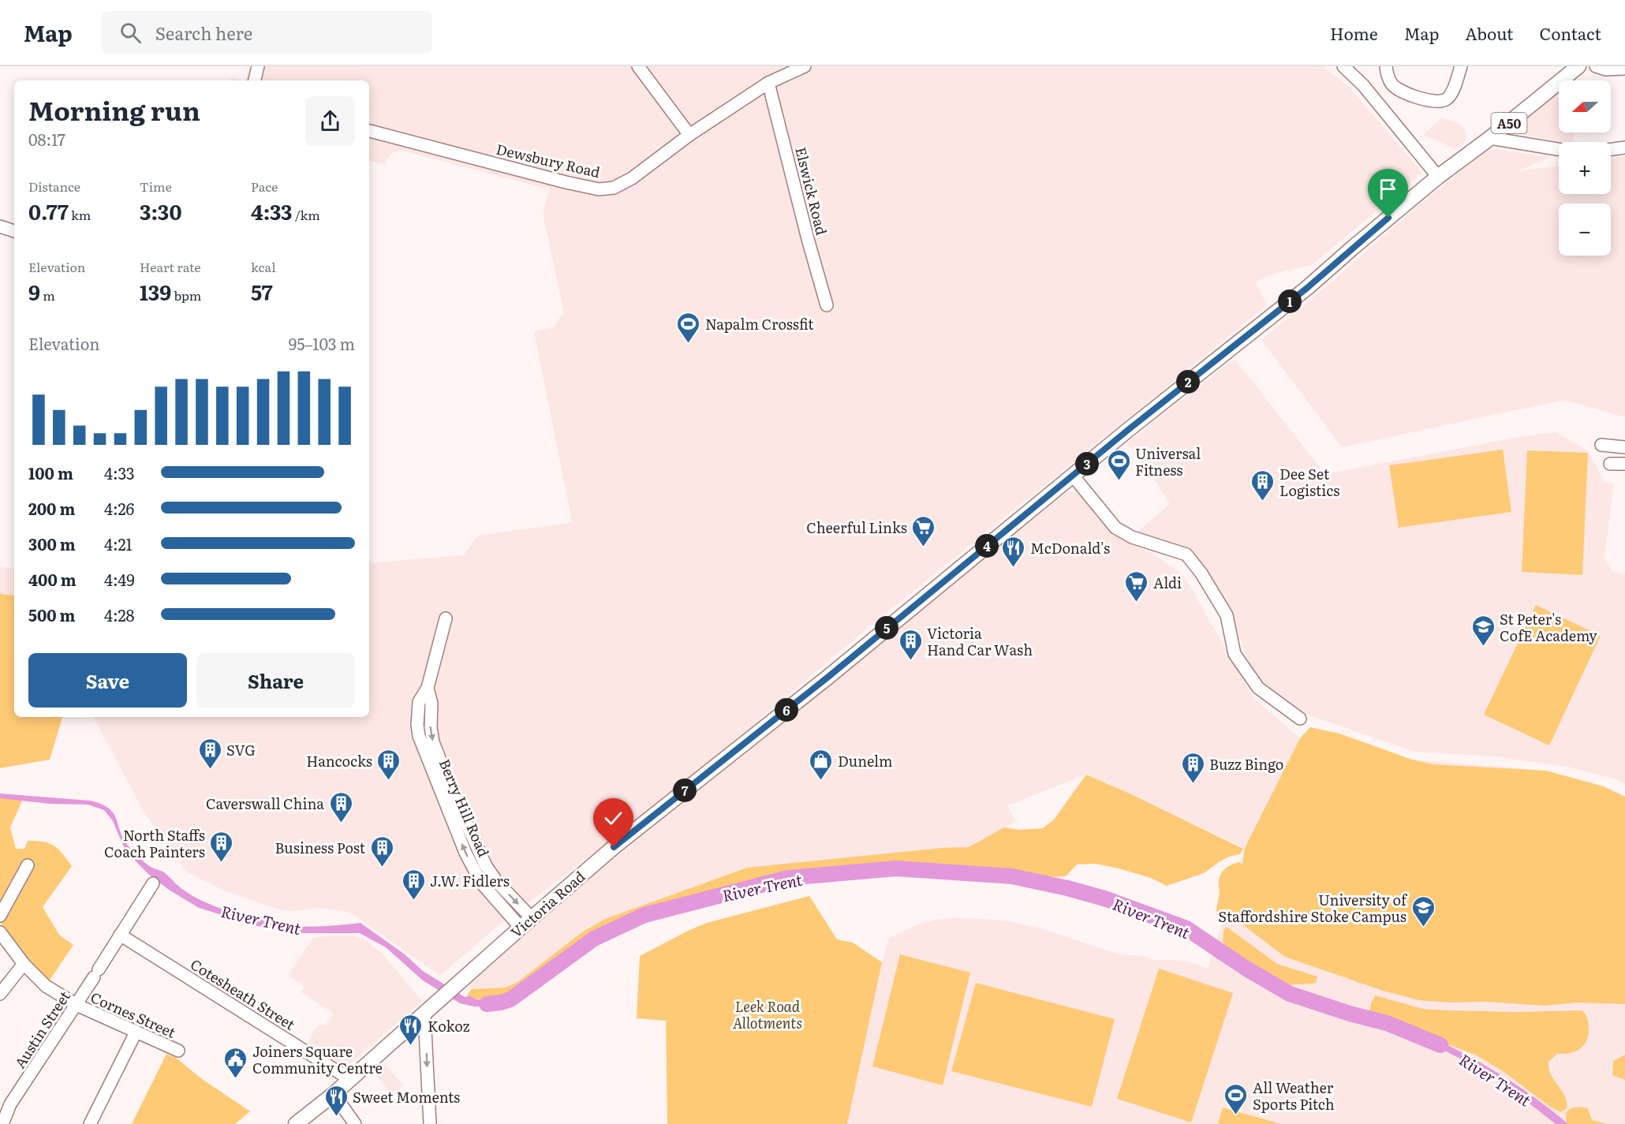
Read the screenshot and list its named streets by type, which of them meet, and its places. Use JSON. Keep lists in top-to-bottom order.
{
  "streets": {
    "main road": ["A50", "Victoria Road"],
    "street": [
      "Dewsbury Road",
      "Elswick Road",
      "Berry Hill Road",
      "Cotesheath Street",
      "Cornes Street",
      "Austin Street"
    ]
  },
  "crossings": [
    ["Dewsbury Road", "Elswick Road"],
    ["Berry Hill Road", "Victoria Road"],
    ["Victoria Road", "Cotesheath Street"],
    ["Cotesheath Street", "Austin Street"],
    ["Cornes Street", "Austin Street"]
  ],
  "water": ["River Trent"],
  "parks": ["Leek Road Allotments"],
  "places": {
    "sports": ["Napalm Crossfit", "Universal Fitness", "All Weather Sports Pitch"],
    "building": [
      "Dee Set Logistics",
      "Victoria Hand Car Wash",
      "SVG",
      "Hancocks",
      "Buzz Bingo",
      "Caverswall China",
      "North Staffs Coach Painters",
      "Business Post",
      "J.W. Fidlers"
    ],
    "supermarket": ["Cheerful Links", "Aldi"],
    "restaurant": ["McDonald's", "Kokoz", "Sweet Moments"],
    "school or university": ["St Peter's CofE Academy", "University of Staffordshire Stoke Campus"],
    "shop": ["Dunelm"],
    "public building": ["Joiners Square Community Centre"]
  },
  "north": "left",
  "page": {
    "header": "Map",
    "search": "Search here",
    "nav": [
      "Home",
      "Map",
      "About",
      "Contact"
    ],
    "map_buttons": ["+", "−"],
    "heading": ["Morning run", "08:17"],
    "stats": [
      ["Distance", "0.77 km"],
      ["Time", "3:30"],
      ["Pace", "4:33 /km"],
      ["Elevation", "9 m"],
      ["Heart rate", "139 bpm"],
      ["kcal", "57"]
    ],
    "pins": [
      "1",
      "2",
      "3",
      "4",
      "5",
      "6",
      "7"
    ],
    "chart": ["Elevation", "95–103 m"],
    "list": [
      {
        "name": "100 m",
        "note": "4:33"
      },
      {
        "name": "200 m",
        "note": "4:26"
      },
      {
        "name": "300 m",
        "note": "4:21"
      },
      {
        "name": "400 m",
        "note": "4:49"
      },
      {
        "name": "500 m",
        "note": "4:28"
      }
    ],
    "buttons": ["Save", "Share"]
  }
}
